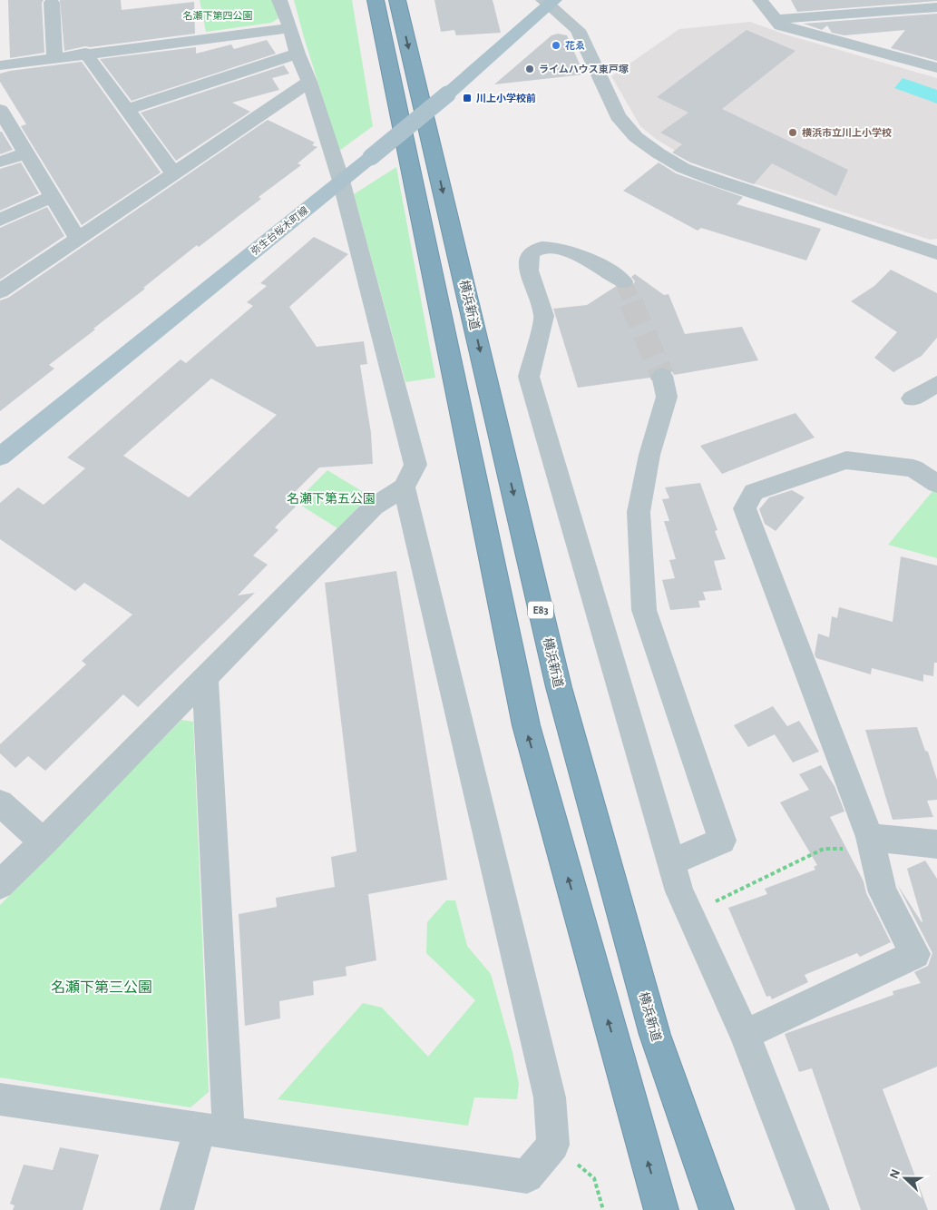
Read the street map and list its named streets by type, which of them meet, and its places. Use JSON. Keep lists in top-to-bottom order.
{
  "streets": {
    "highway": ["横浜新道", "E83"],
    "main road": ["弥生台桜木町線"]
  },
  "parks": ["名瀬下第四公園", "名瀬下第五公園", "名瀬下第三公園"],
  "places": {
    "other": ["花ゑ", "ライムハウス東戸塚", "横浜市立川上小学校"],
    "transit": ["川上小学校前"]
  },
  "north": "left"
}
